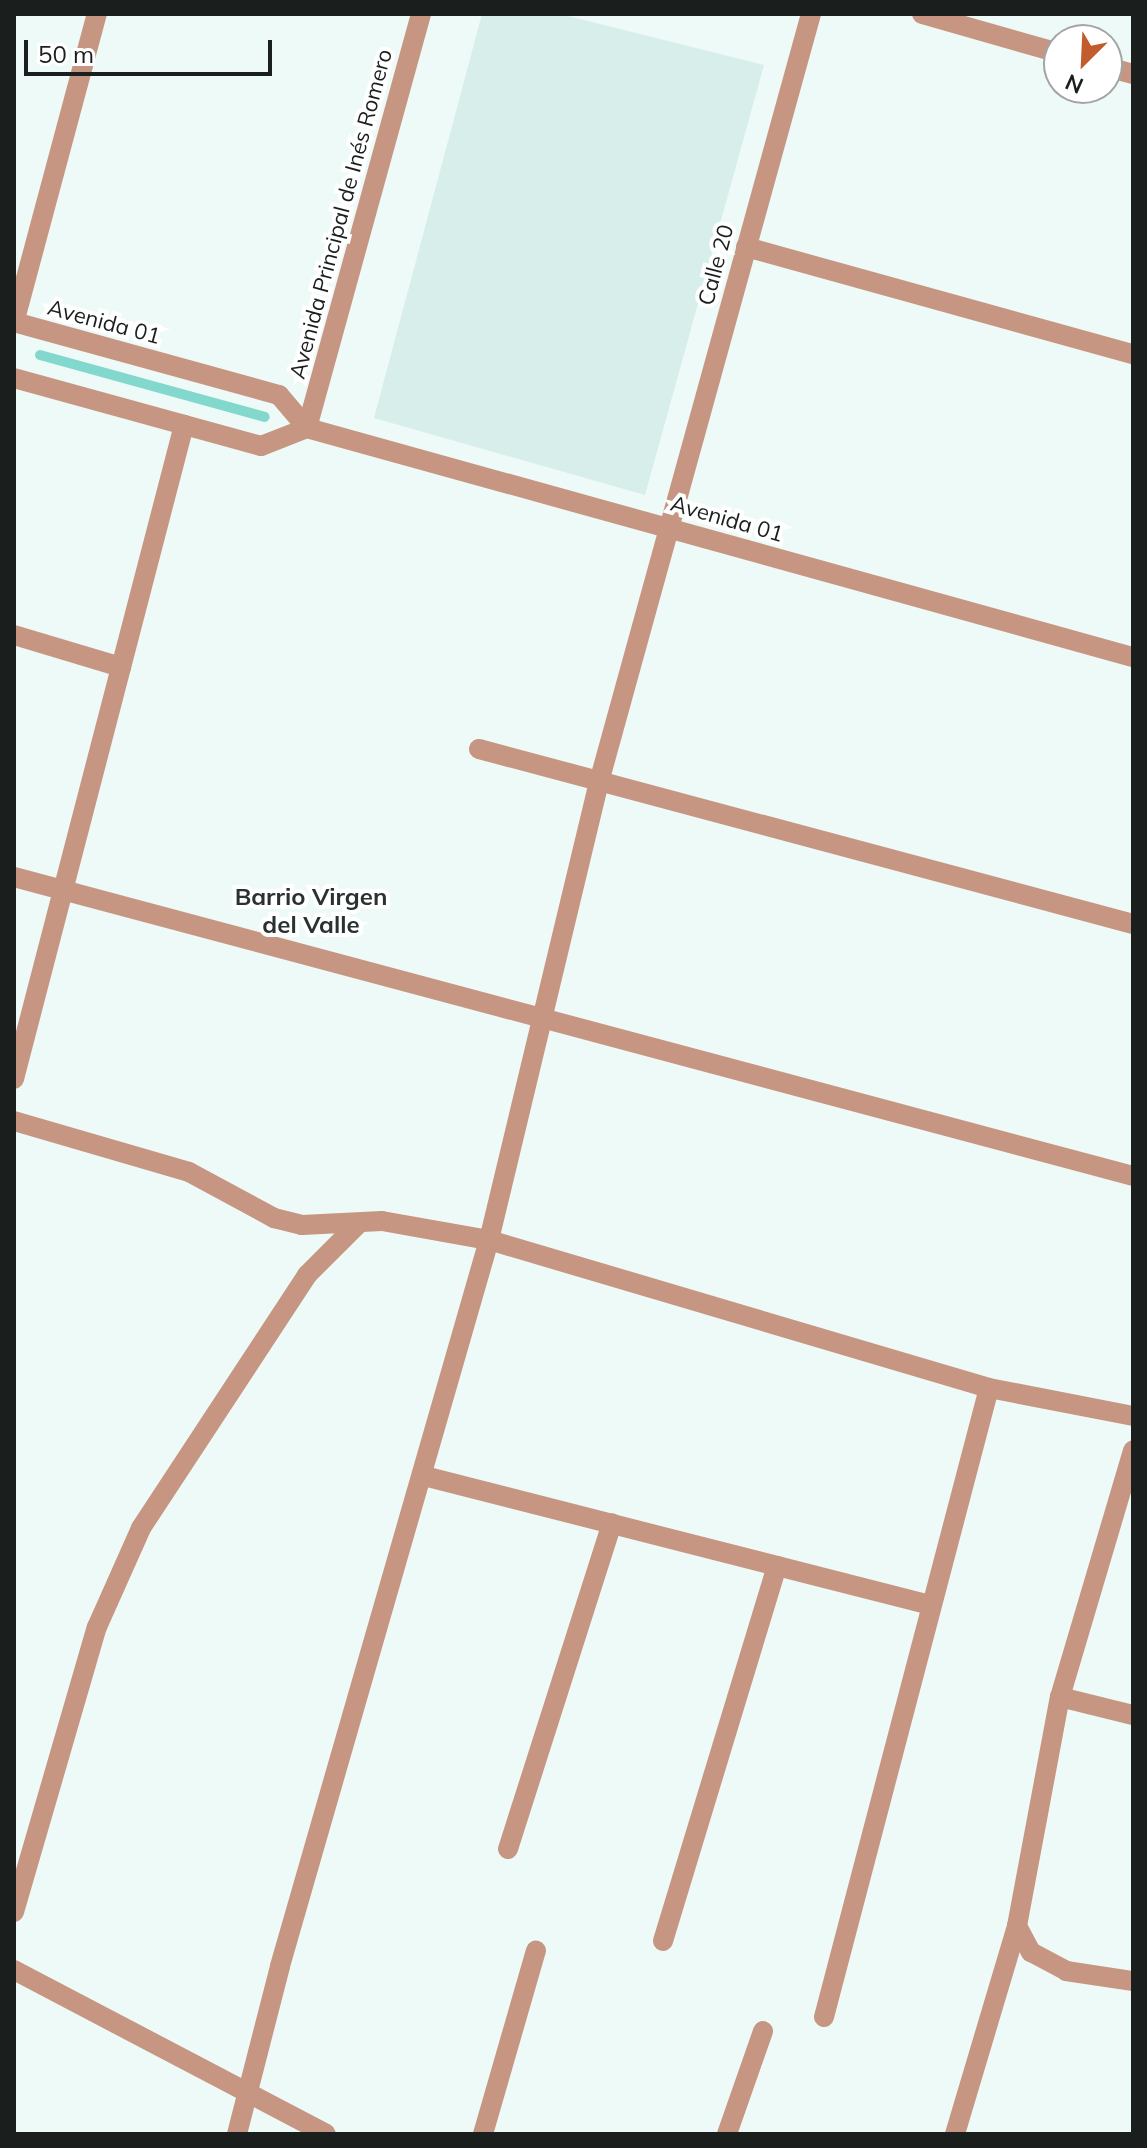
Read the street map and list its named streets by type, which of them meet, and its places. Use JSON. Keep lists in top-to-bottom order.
{
  "streets": {
    "street": ["Avenida Principal de Inés Romero", "Calle 20", "Avenida 01"]
  },
  "crossings": [
    ["Avenida Principal de Inés Romero", "Avenida 01"],
    ["Calle 20", "Avenida 01"]
  ],
  "districts": ["Barrio Virgen del Valle"],
  "scale_bar": "50 m",
  "north": "bottom left"
}
